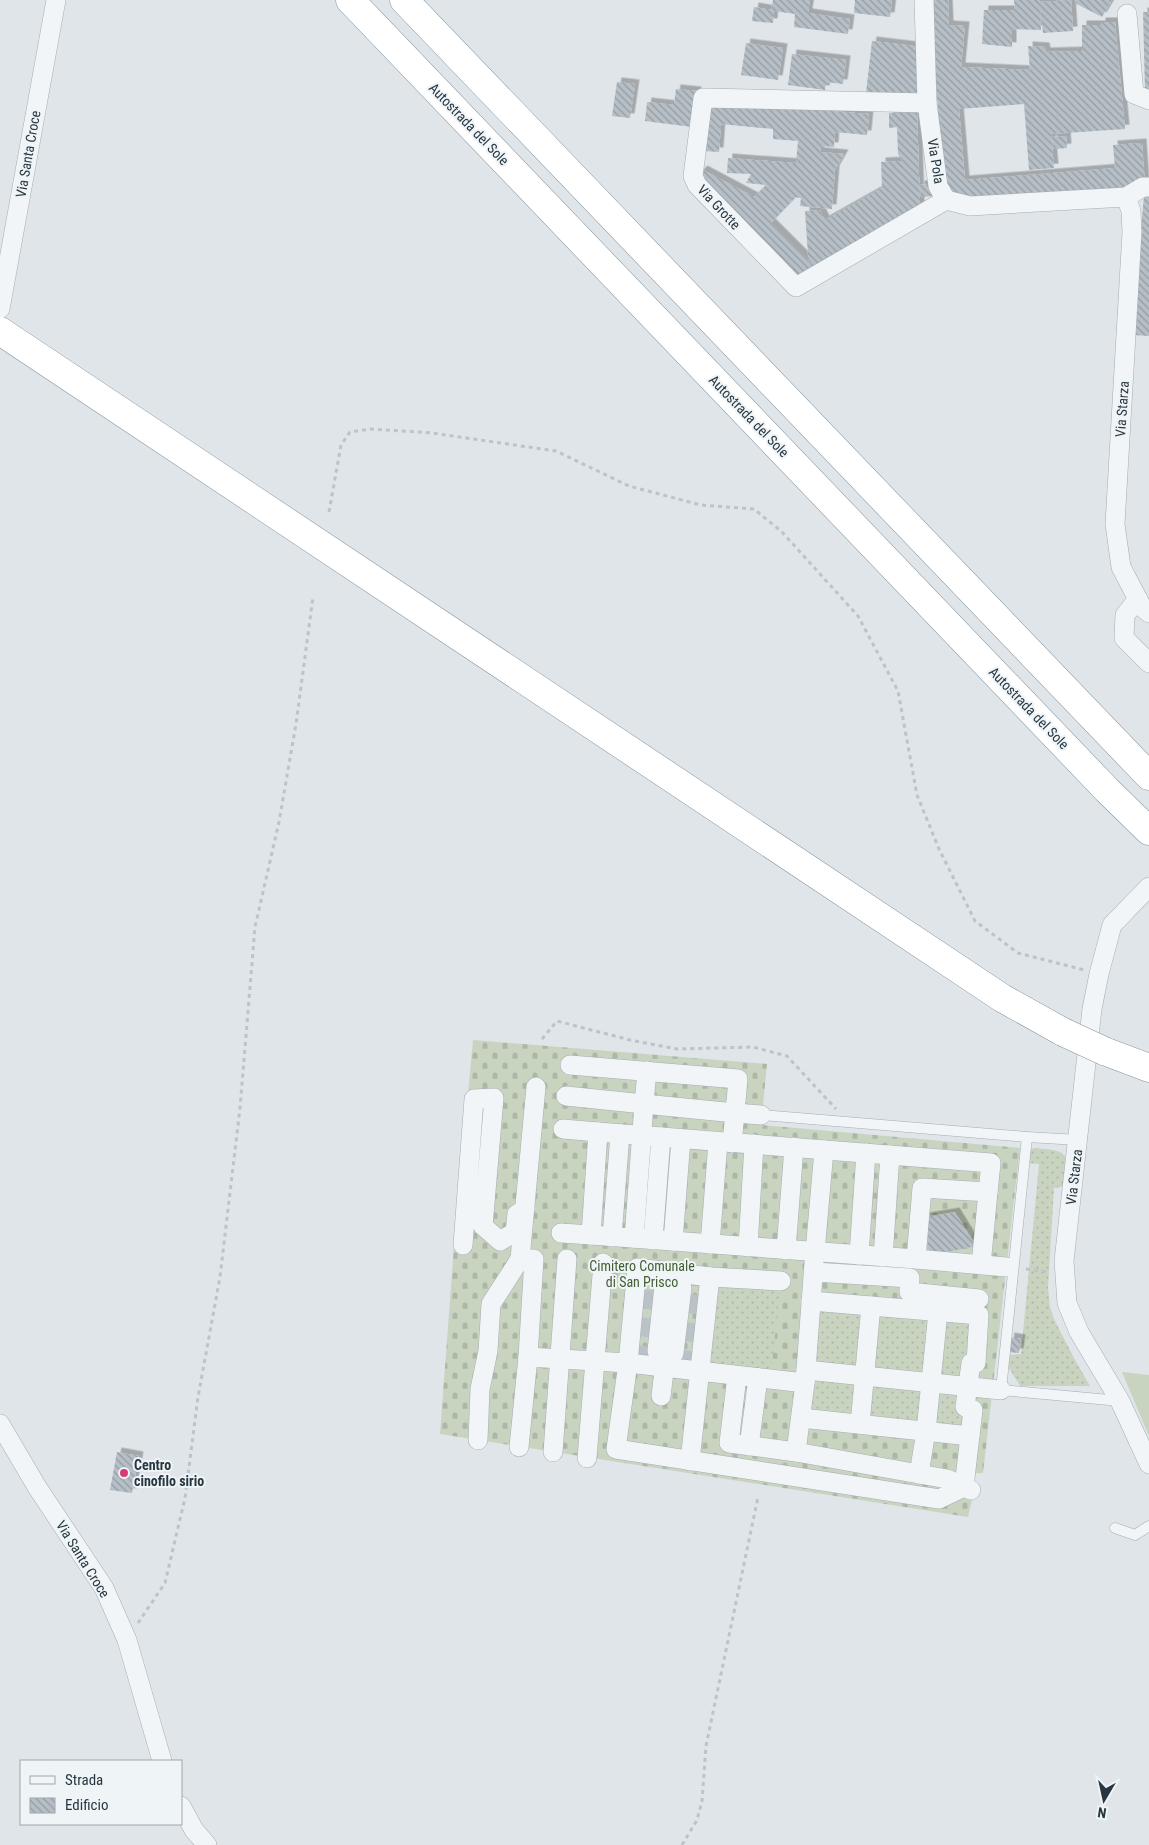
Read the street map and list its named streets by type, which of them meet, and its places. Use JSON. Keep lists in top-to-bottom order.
{
  "streets": {
    "highway": ["Autostrada del Sole"],
    "street": [
      "Via Santa Croce",
      "Via Pola",
      "Via Grotte",
      "Via Starza"
    ]
  },
  "crossings": [
    ["Via Pola", "Via Grotte"],
    ["Via Pola", "Via Starza"]
  ],
  "parks": ["Cimitero Comunale di San Prisco"],
  "places": ["Centro cinofilo sirio"],
  "legend": ["Strada", "Edificio"],
  "north": "bottom"
}
